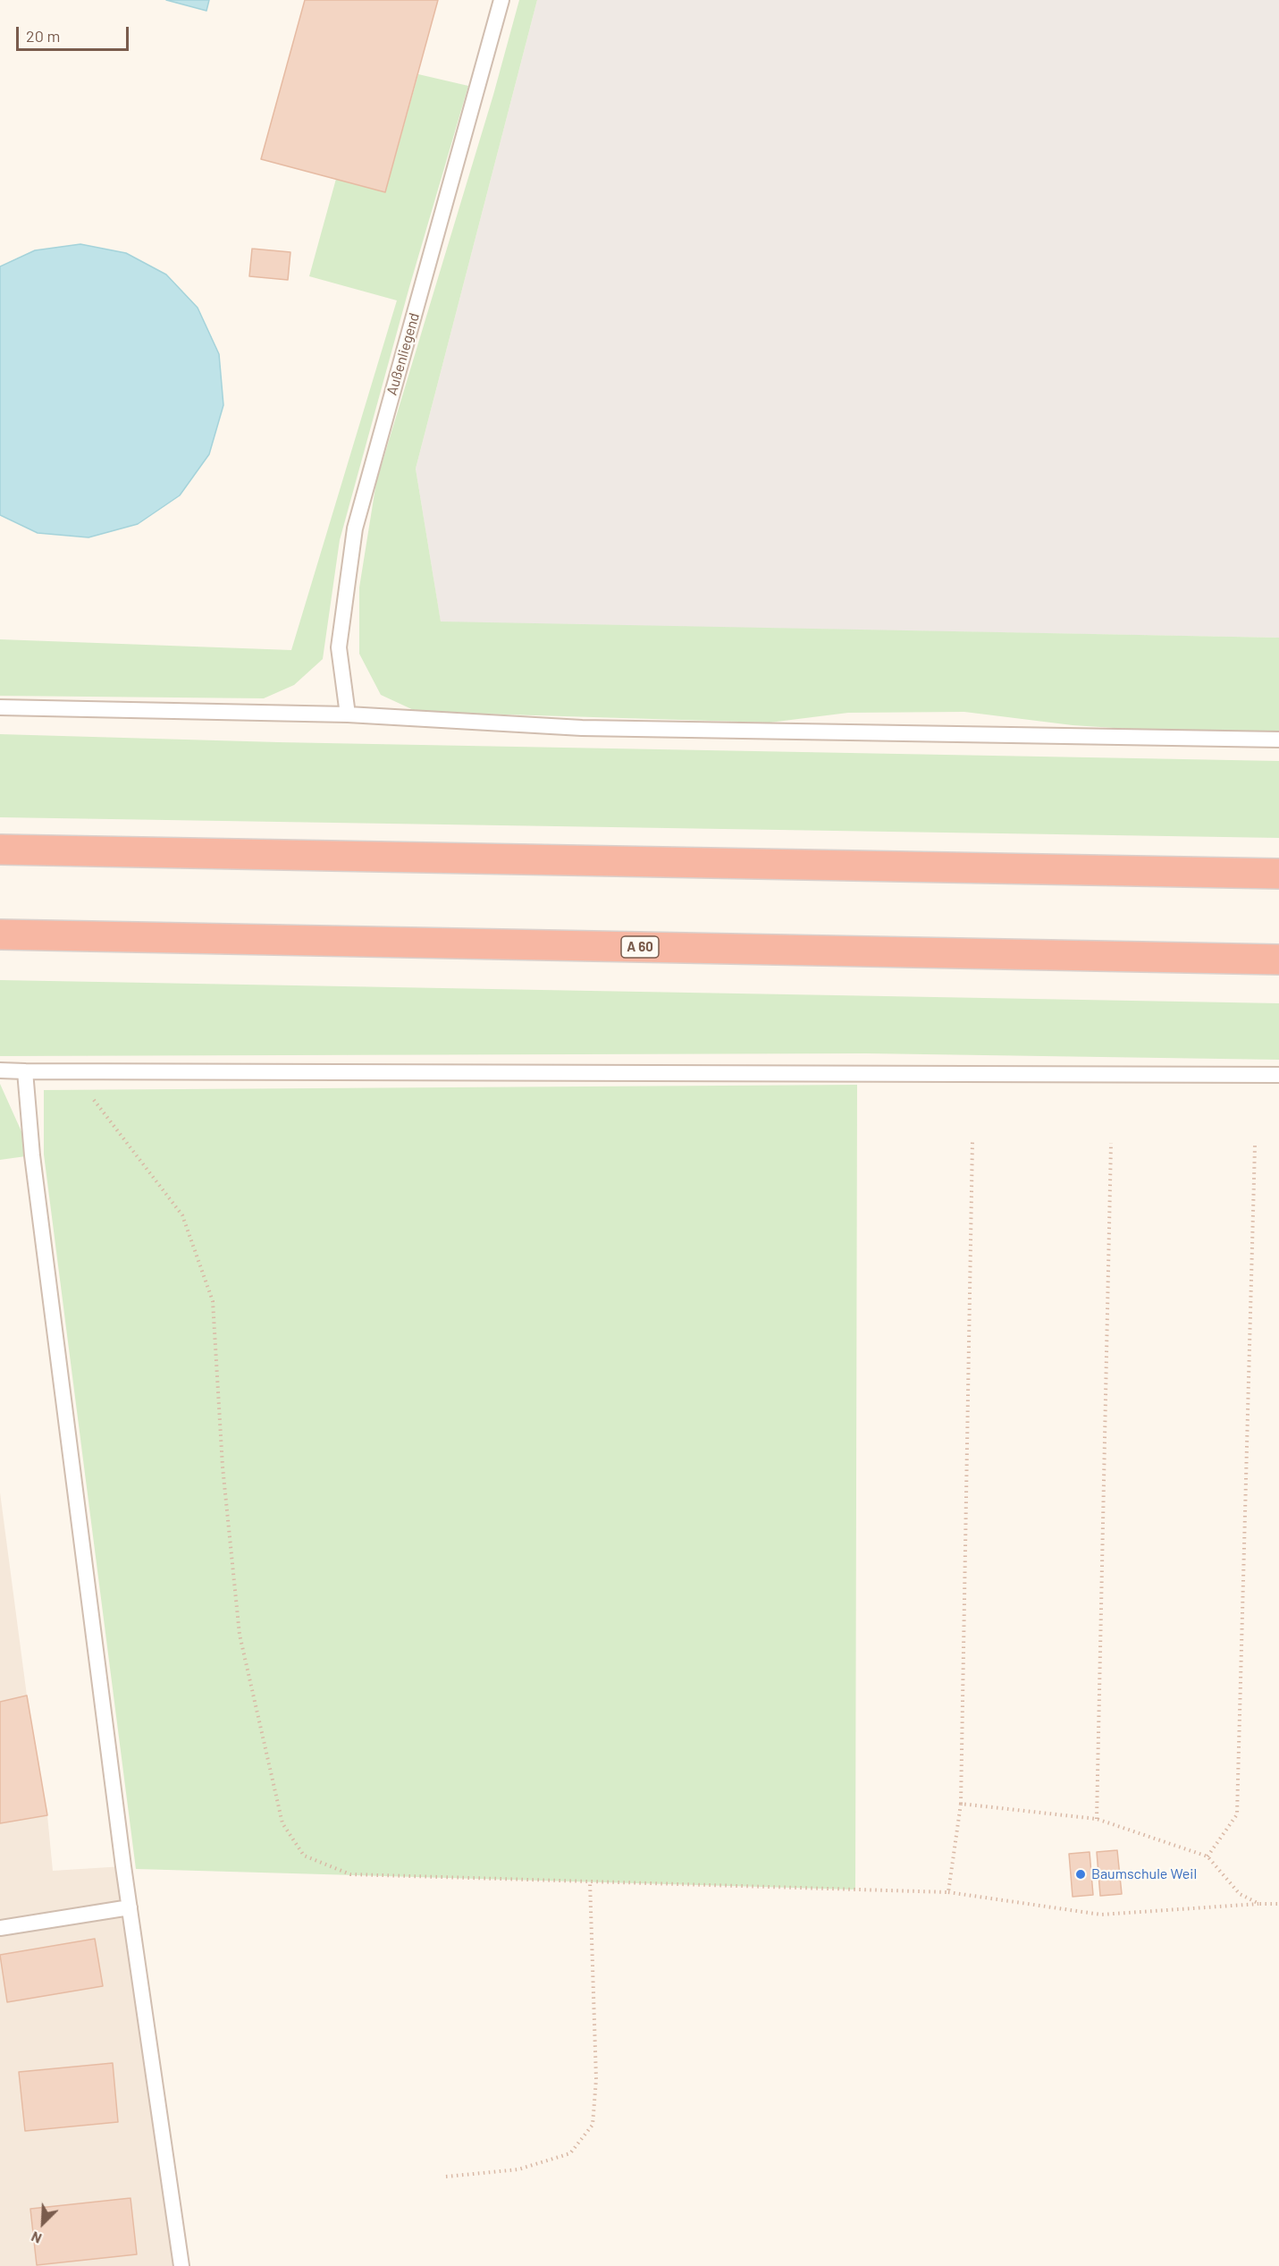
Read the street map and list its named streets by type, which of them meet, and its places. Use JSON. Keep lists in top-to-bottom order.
{
  "streets": {
    "highway": ["A 60"],
    "lane": ["Außenliegend"]
  },
  "places": ["Baumschule Weil"],
  "scale_bar": "20 m",
  "north": "bottom left"
}
